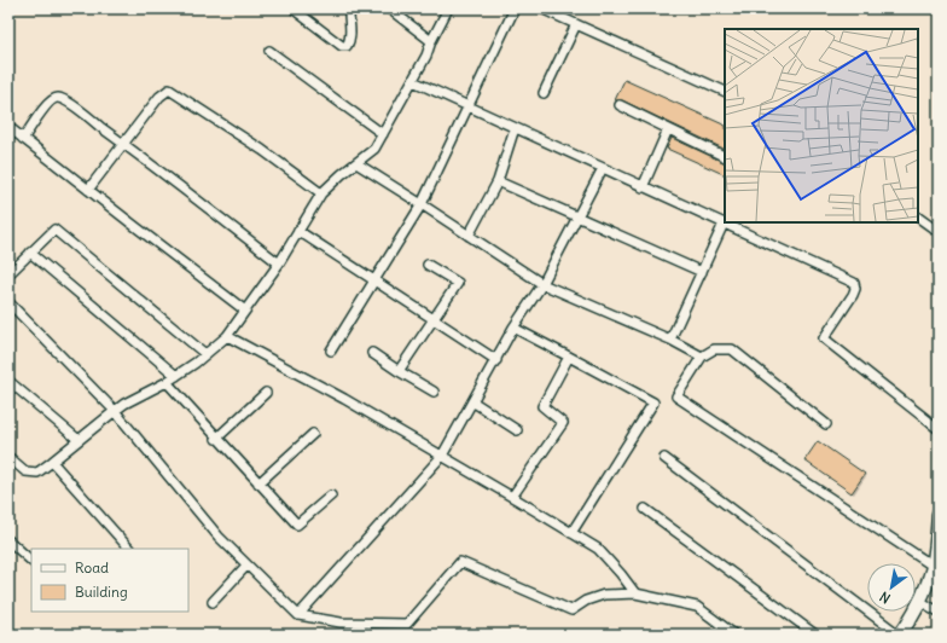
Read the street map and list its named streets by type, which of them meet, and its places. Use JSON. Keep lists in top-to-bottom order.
{
  "legend": ["Road", "Building"],
  "north": "bottom left"
}
